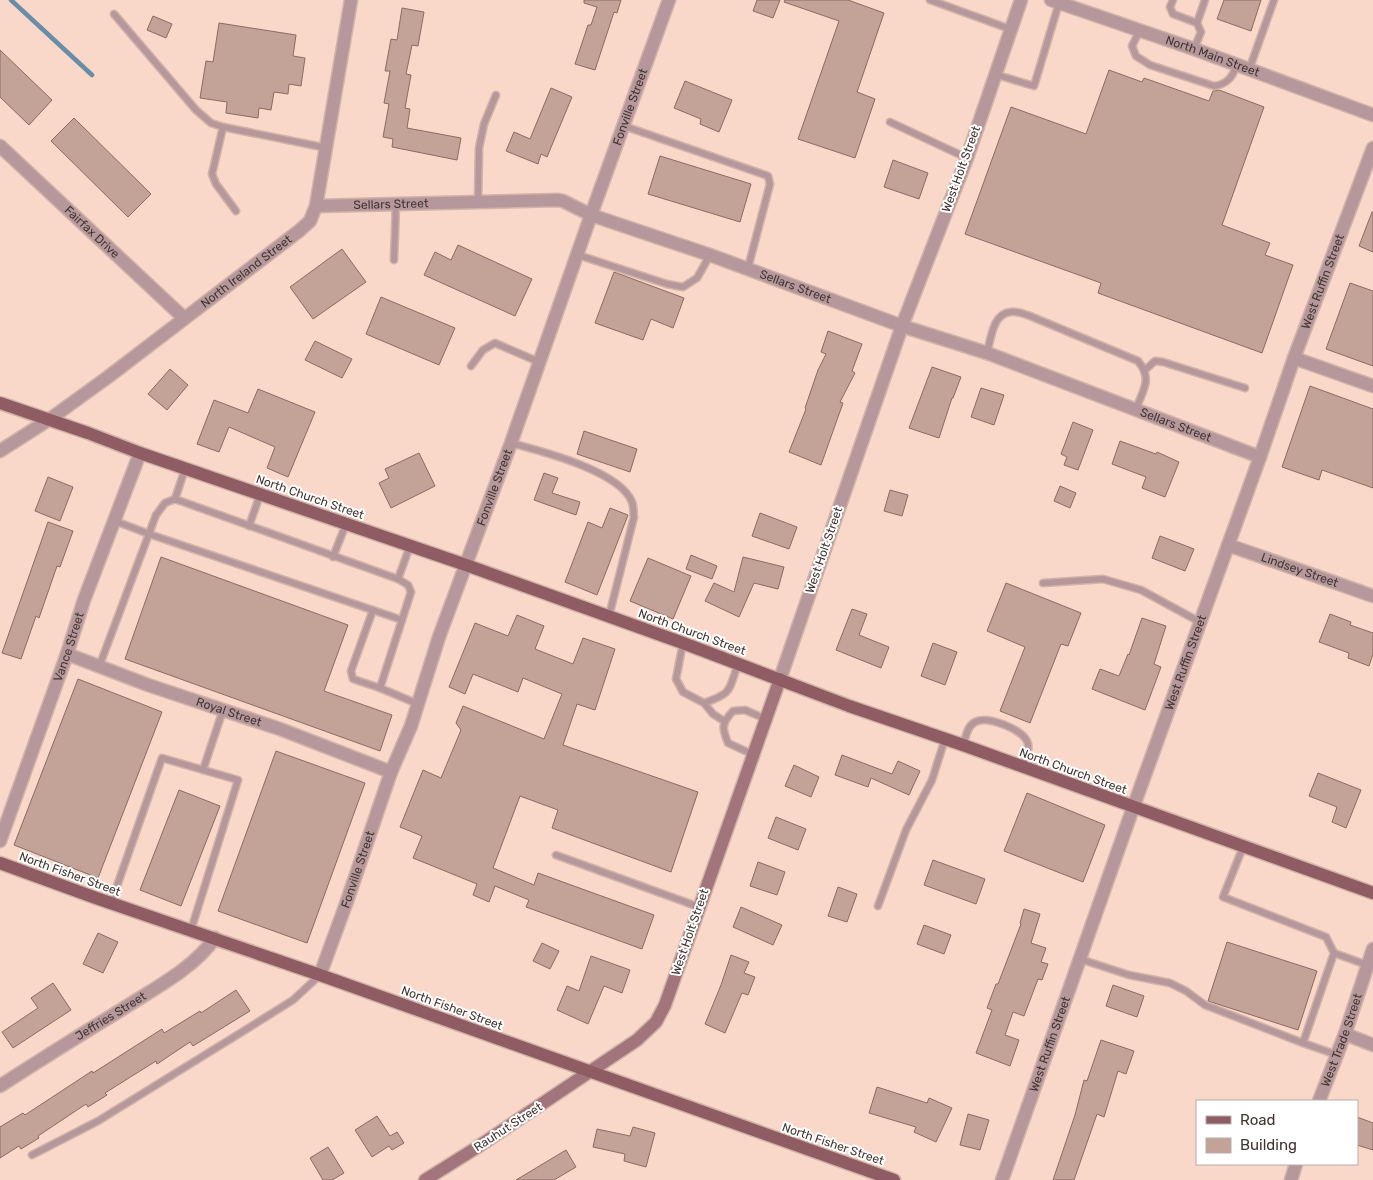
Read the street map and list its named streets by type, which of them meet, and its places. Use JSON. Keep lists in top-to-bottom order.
{
  "streets": {
    "main road": [
      "West Holt Street",
      "North Church Street",
      "North Fisher Street",
      "Rauhut Street"
    ],
    "street": [
      "North Main Street",
      "Fonville Street",
      "Sellars Street",
      "Fairfax Drive",
      "North Ireland Street",
      "West Ruffin Street",
      "Lindsey Street",
      "Vance Street",
      "Royal Street",
      "Jeffries Street",
      "West Trade Street"
    ]
  },
  "crossings": [
    ["Fonville Street", "Sellars Street"],
    ["Fonville Street", "North Church Street"],
    ["Fonville Street", "Royal Street"],
    ["Fonville Street", "North Fisher Street"],
    ["West Holt Street", "Sellars Street"],
    ["West Holt Street", "North Church Street"],
    ["West Holt Street", "North Fisher Street"],
    ["West Holt Street", "Rauhut Street"],
    ["Sellars Street", "North Ireland Street"],
    ["Sellars Street", "West Ruffin Street"],
    ["Fairfax Drive", "North Ireland Street"],
    ["North Ireland Street", "North Church Street"],
    ["West Ruffin Street", "North Church Street"],
    ["West Ruffin Street", "Lindsey Street"],
    ["North Church Street", "Vance Street"],
    ["Vance Street", "Royal Street"],
    ["North Fisher Street", "Jeffries Street"],
    ["North Fisher Street", "Rauhut Street"]
  ],
  "legend": ["Road", "Building"]
}
